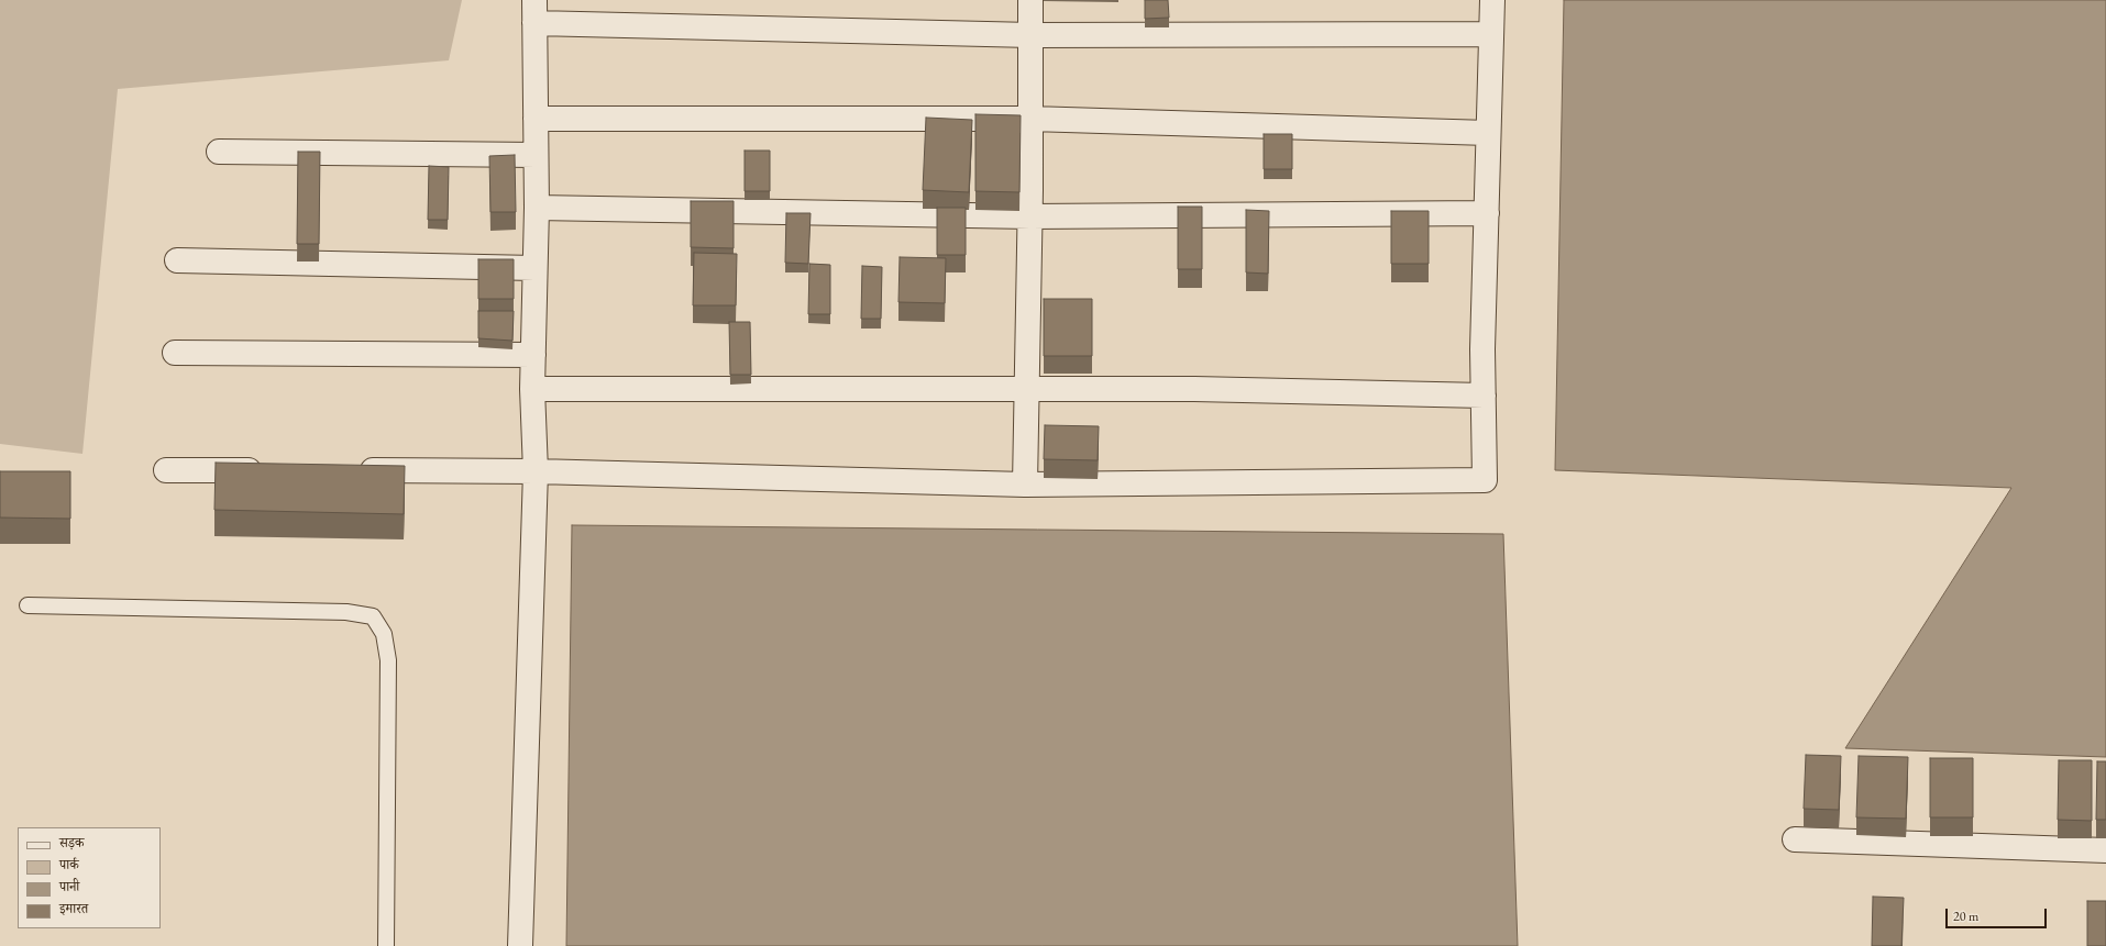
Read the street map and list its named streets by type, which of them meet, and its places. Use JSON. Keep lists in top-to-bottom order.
{
  "legend": [
    "सड़क",
    "पार्क",
    "पानी",
    "इमारत"
  ],
  "scale_bar": "20 m"
}
